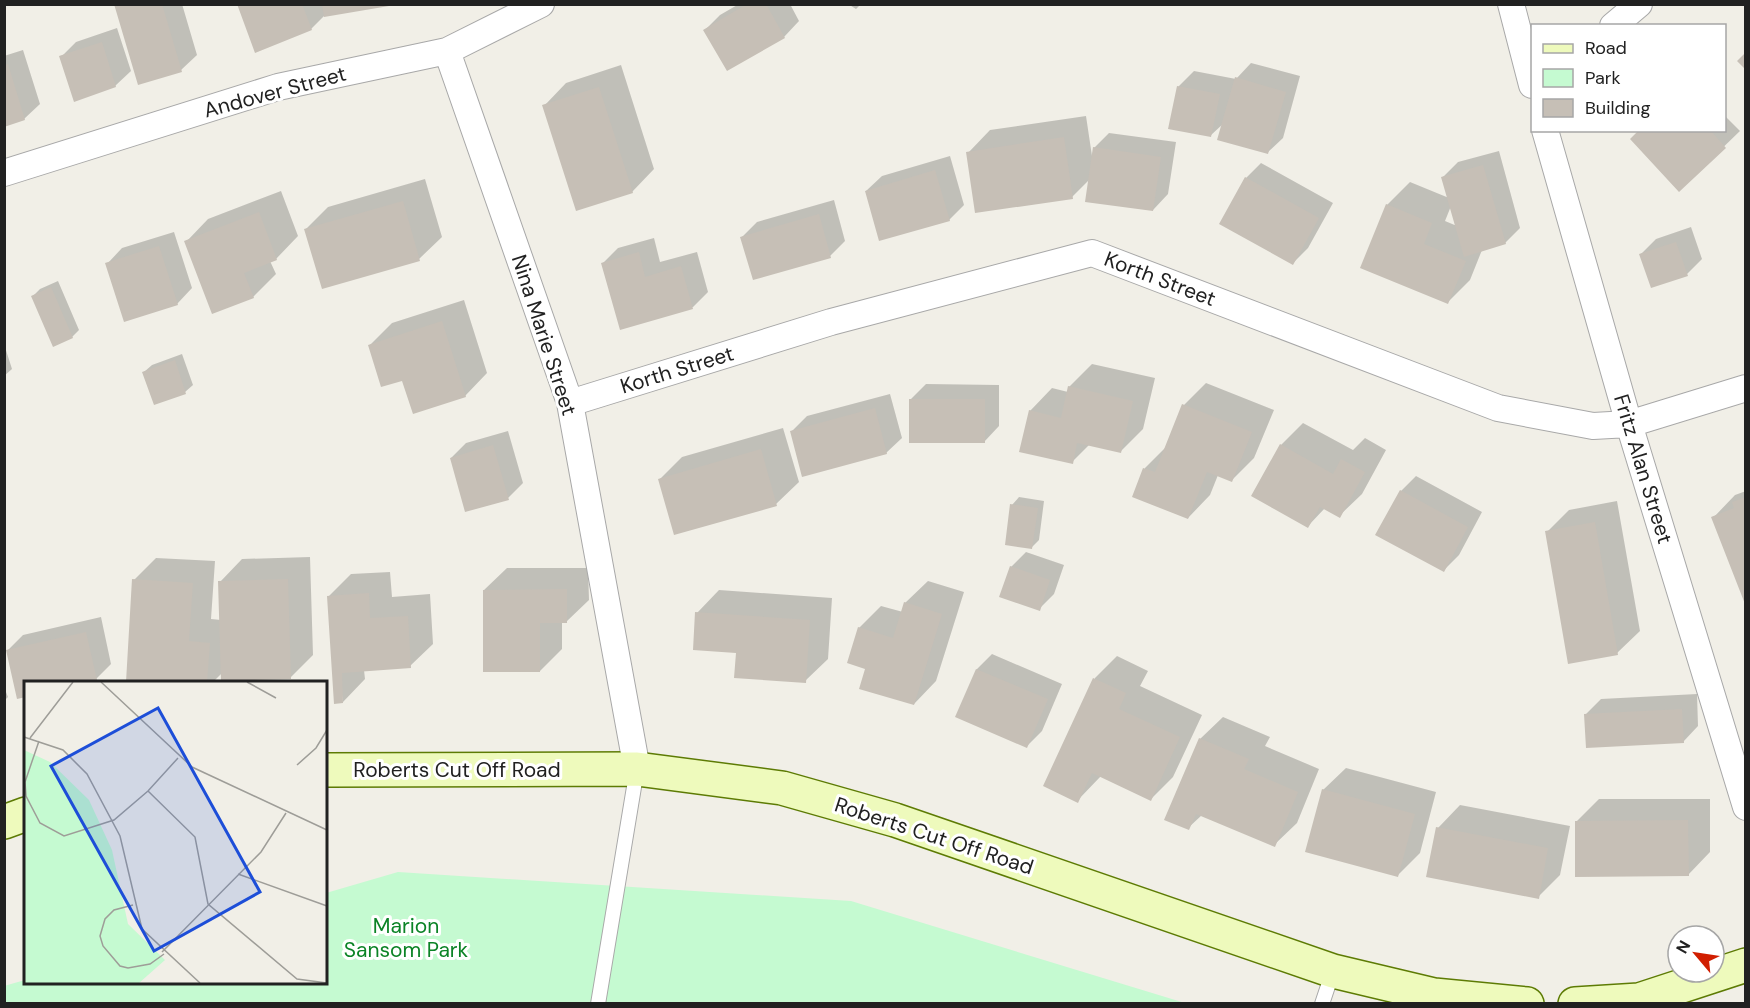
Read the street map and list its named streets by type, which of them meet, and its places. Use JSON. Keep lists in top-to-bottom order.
{
  "streets": {
    "street": [
      "Andover Street",
      "Korth Street",
      "Nina Marie Street",
      "Fritz Alan Street",
      "Roberts Cut Off Road"
    ]
  },
  "crossings": [
    ["Andover Street", "Nina Marie Street"],
    ["Korth Street", "Nina Marie Street"],
    ["Korth Street", "Fritz Alan Street"],
    ["Nina Marie Street", "Roberts Cut Off Road"]
  ],
  "parks": ["Marion Sansom Park"],
  "legend": ["Road", "Park", "Building"],
  "north": "top left"
}
